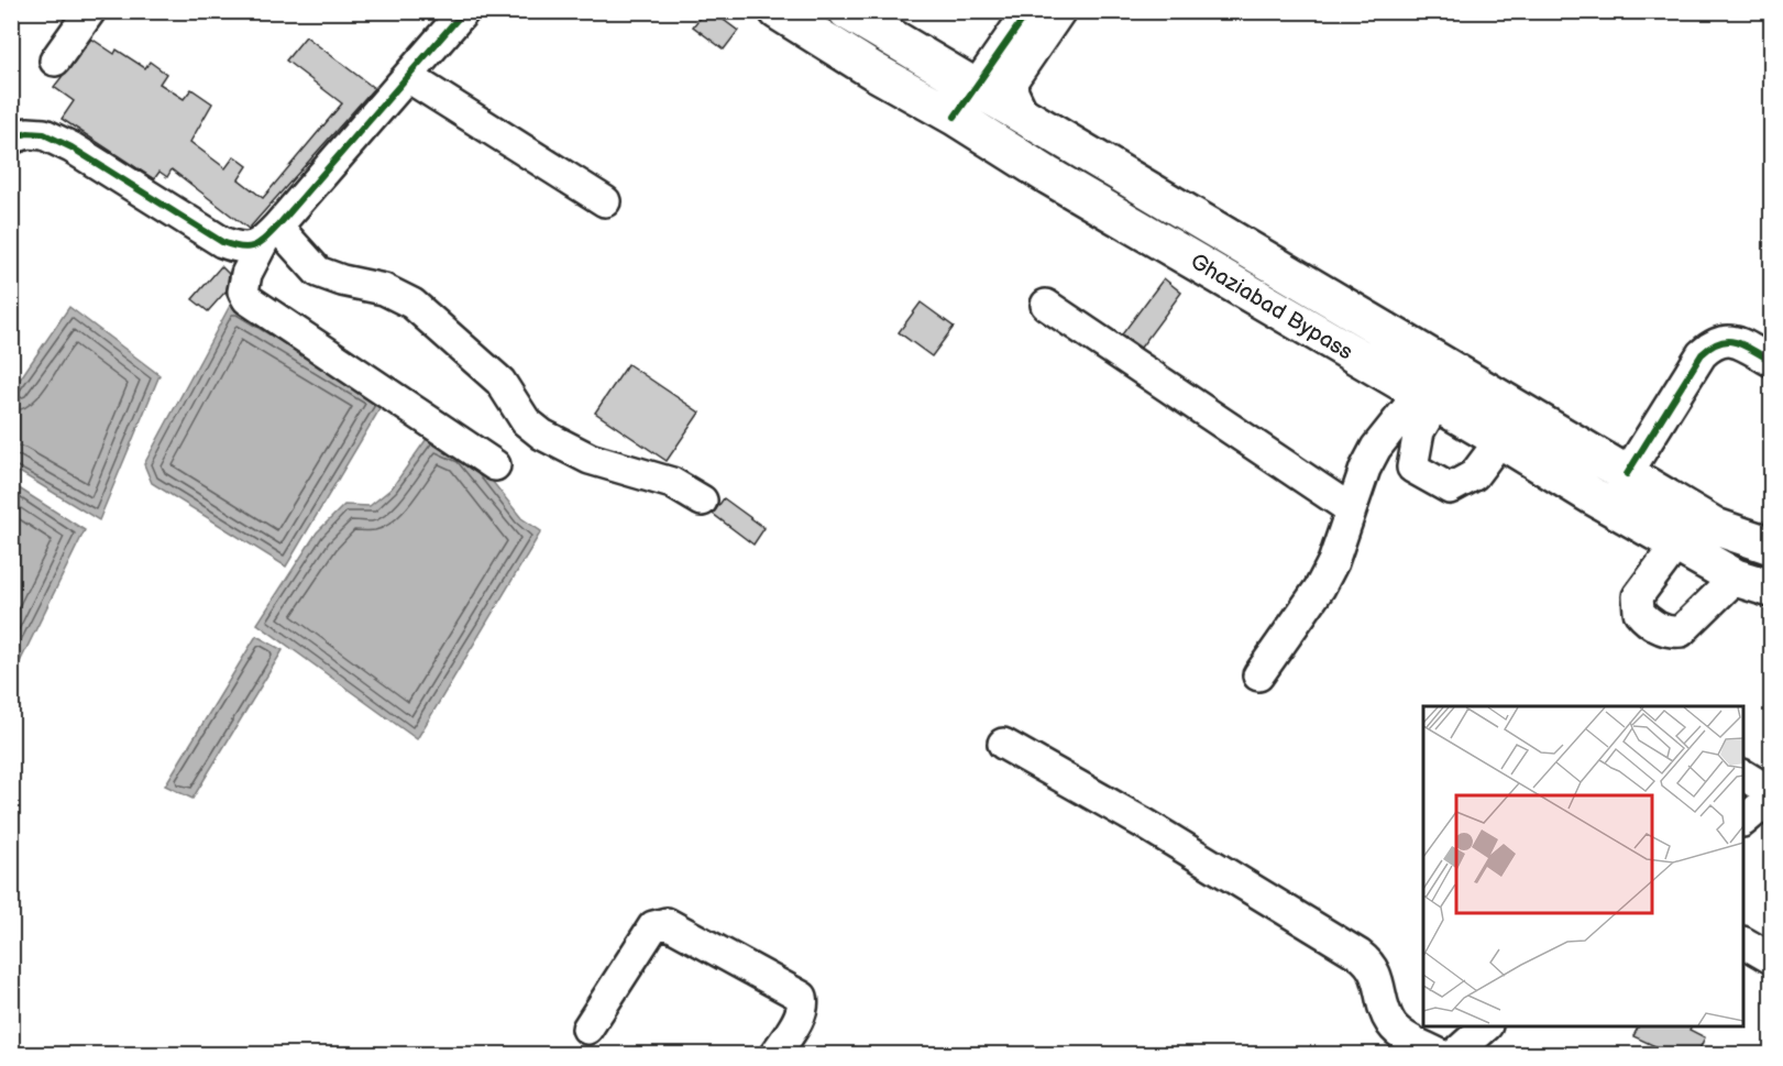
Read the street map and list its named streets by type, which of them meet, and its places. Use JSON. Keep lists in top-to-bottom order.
{
  "streets": {
    "highway": ["Ghaziabad Bypass"]
  }
}
